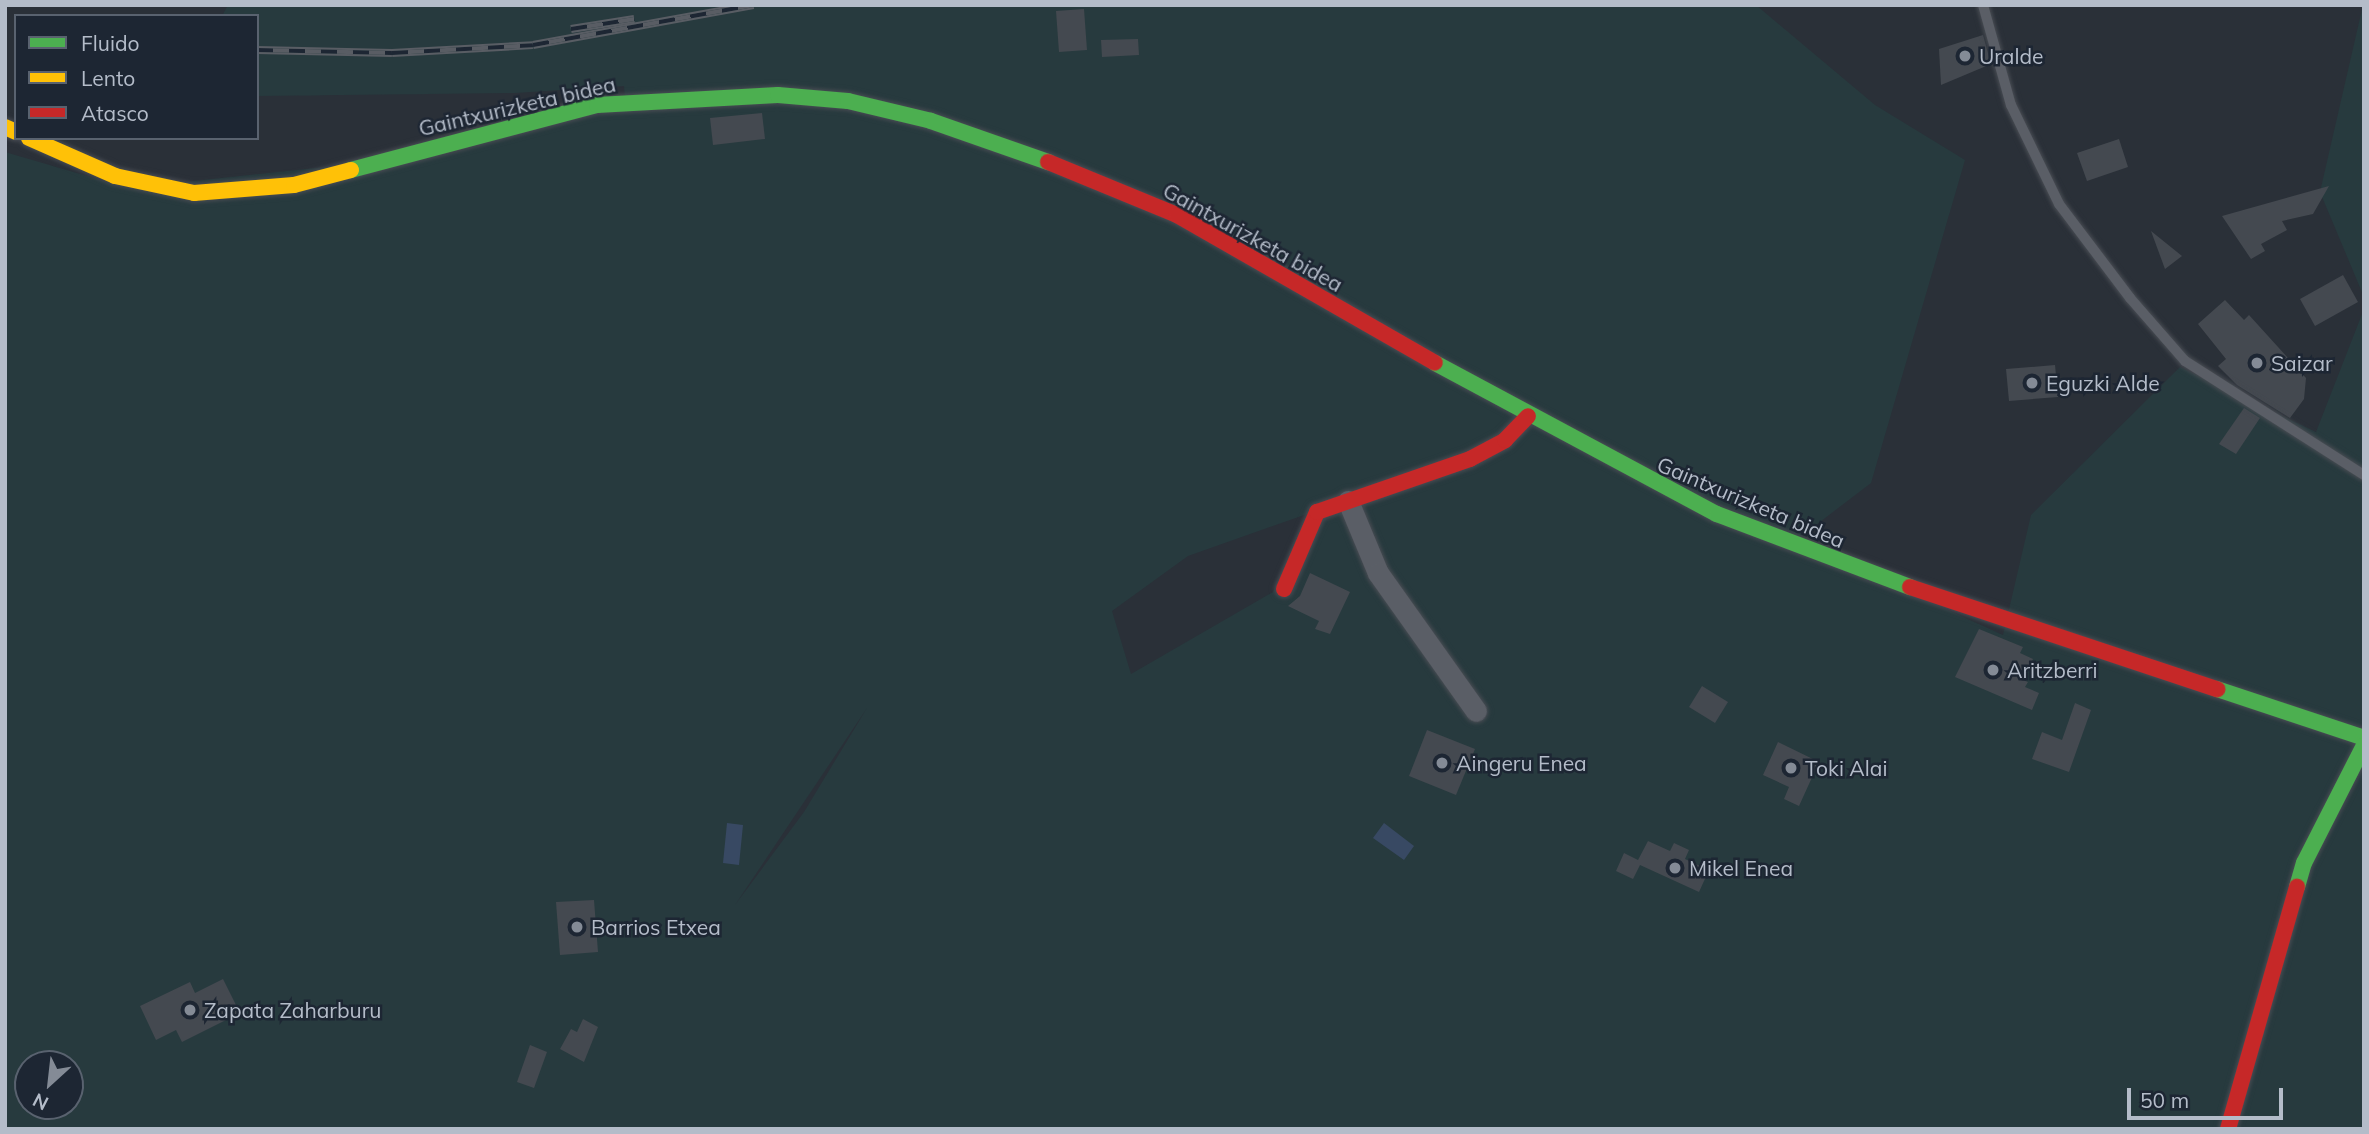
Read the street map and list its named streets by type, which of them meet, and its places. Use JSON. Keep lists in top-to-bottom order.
{
  "streets": {
    "main road": ["Gaintxurizketa bidea"]
  },
  "places": [
    "Uralde",
    "Saizar",
    "Eguzki Alde",
    "Aritzberri",
    "Aingeru Enea",
    "Toki Alai",
    "Mikel Enea",
    "Barrios Etxea",
    "Zapata Zaharburu"
  ],
  "legend": ["Fluido", "Lento", "Atasco"],
  "scale_bar": "50 m",
  "north": "bottom left"
}
